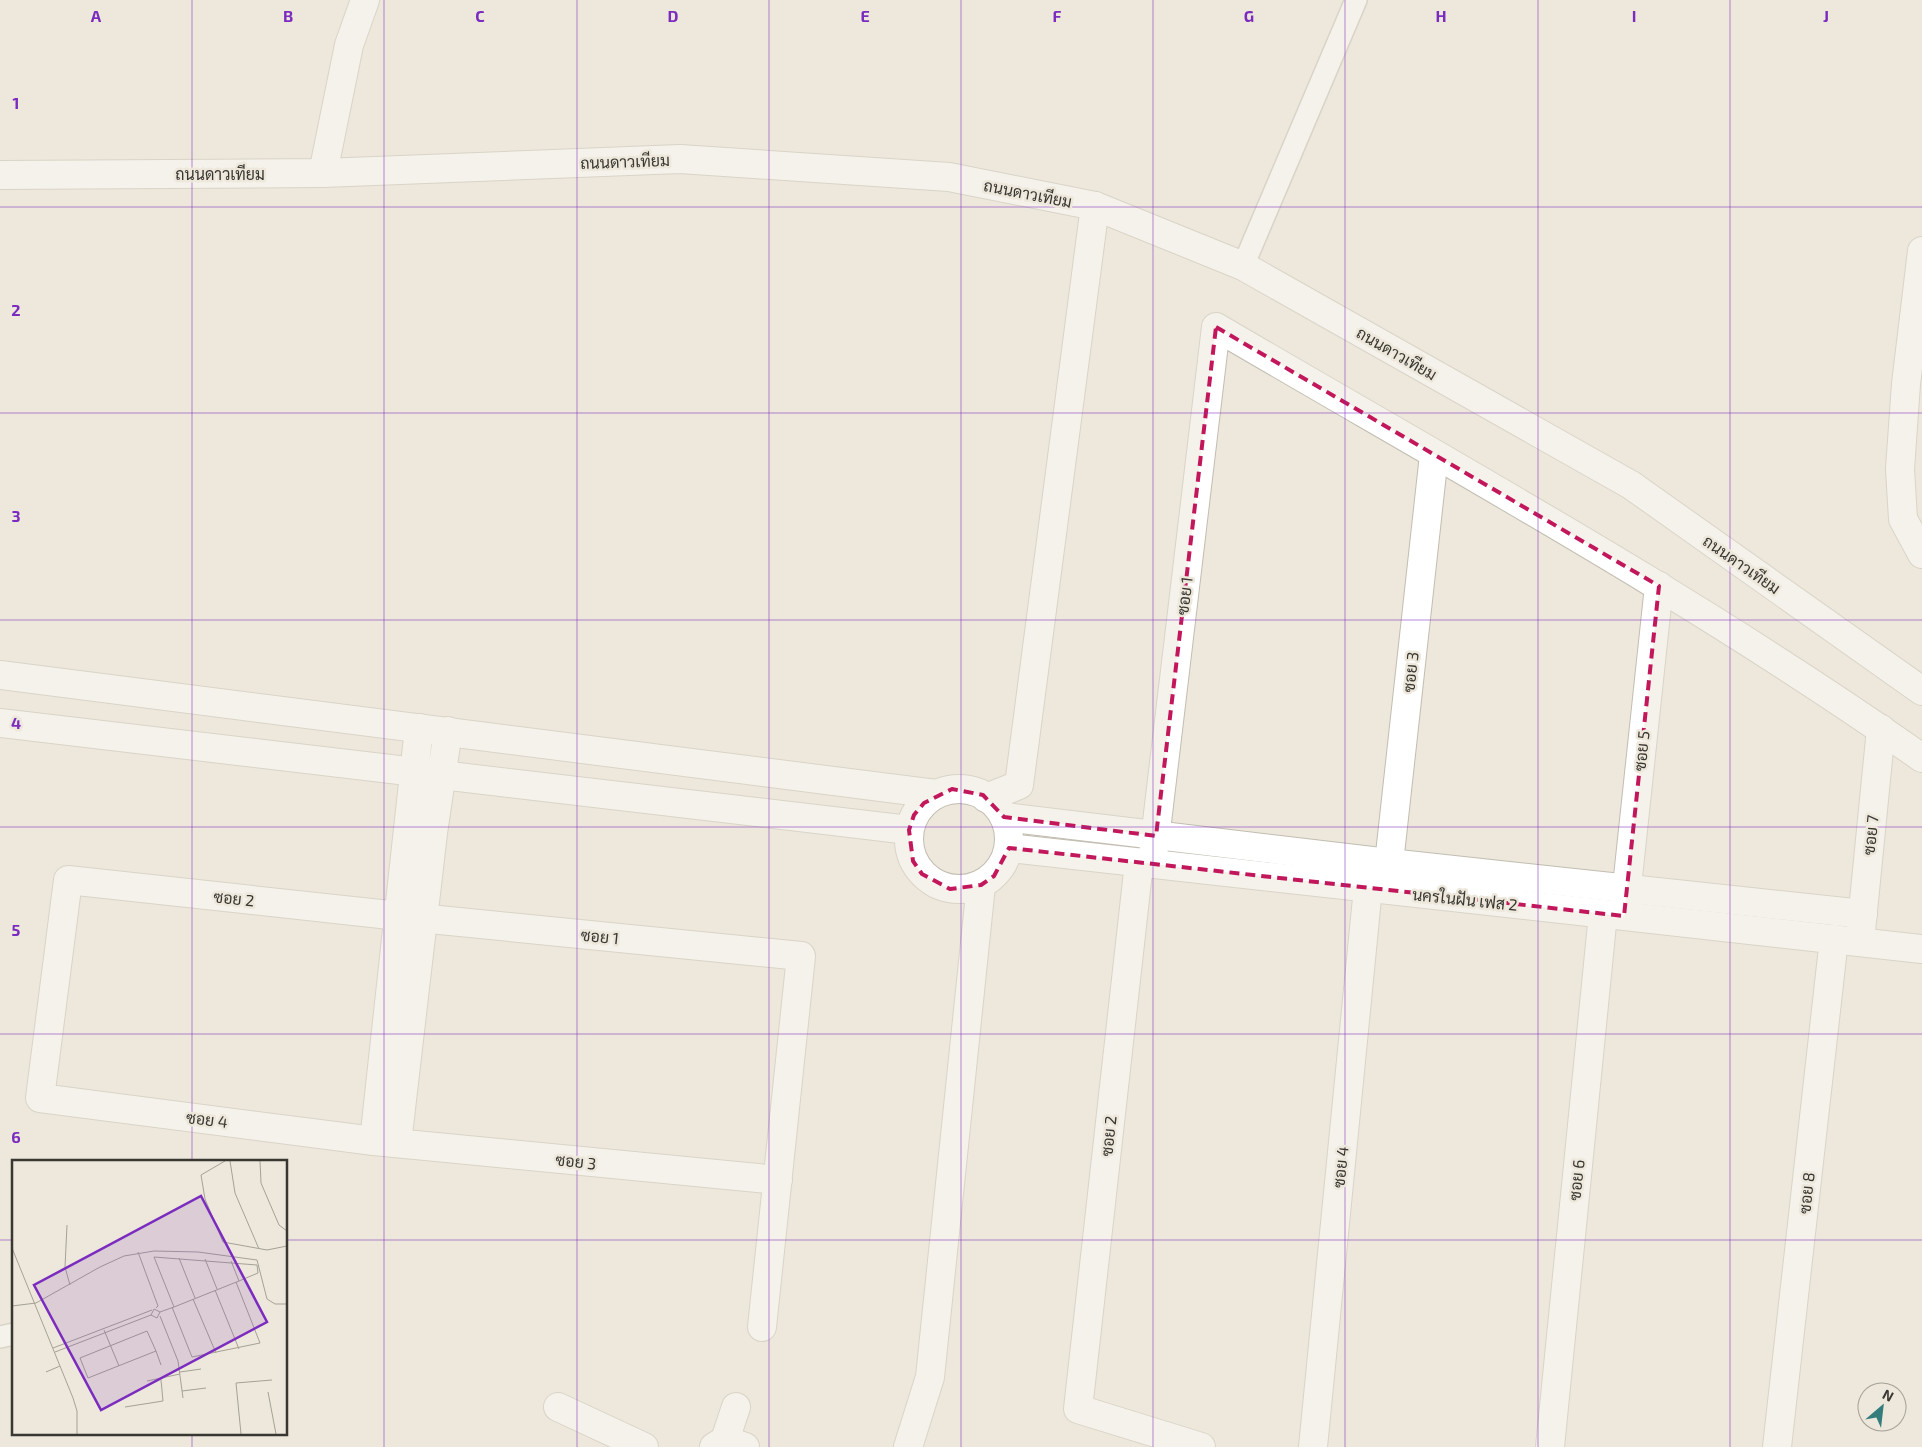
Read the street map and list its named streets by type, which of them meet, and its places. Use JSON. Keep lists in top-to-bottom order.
{
  "streets": {
    "street": [
      "ถนนดาวเทียม",
      "ซอย 1",
      "ซอย 3",
      "ซอย 5",
      "ซอย 7",
      "ซอย 2",
      "นครในฝัน เฟส 2",
      "ซอย 4",
      "ซอย 6",
      "ซอย 8"
    ]
  },
  "crossings": [
    ["ซอย 1", "ซอย 3"],
    ["ซอย 1", "ซอย 2"],
    ["ซอย 1", "นครในฝัน เฟส 2"],
    ["ซอย 3", "นครในฝัน เฟส 2"],
    ["ซอย 3", "ซอย 4"],
    ["ซอย 5", "นครในฝัน เฟส 2"],
    ["ซอย 5", "ซอย 6"],
    ["ซอย 7", "นครในฝัน เฟส 2"],
    ["ซอย 2", "นครในฝัน เฟส 2"],
    ["ซอย 2", "ซอย 4"],
    ["นครในฝัน เฟส 2", "ซอย 4"],
    ["นครในฝัน เฟส 2", "ซอย 6"],
    ["นครในฝัน เฟส 2", "ซอย 8"]
  ],
  "north": "top right",
  "grid": {
    "columns": [
      "A",
      "B",
      "C",
      "D",
      "E",
      "F",
      "G",
      "H",
      "I",
      "J"
    ],
    "rows": [
      "1",
      "2",
      "3",
      "4",
      "5",
      "6"
    ]
  }
}
